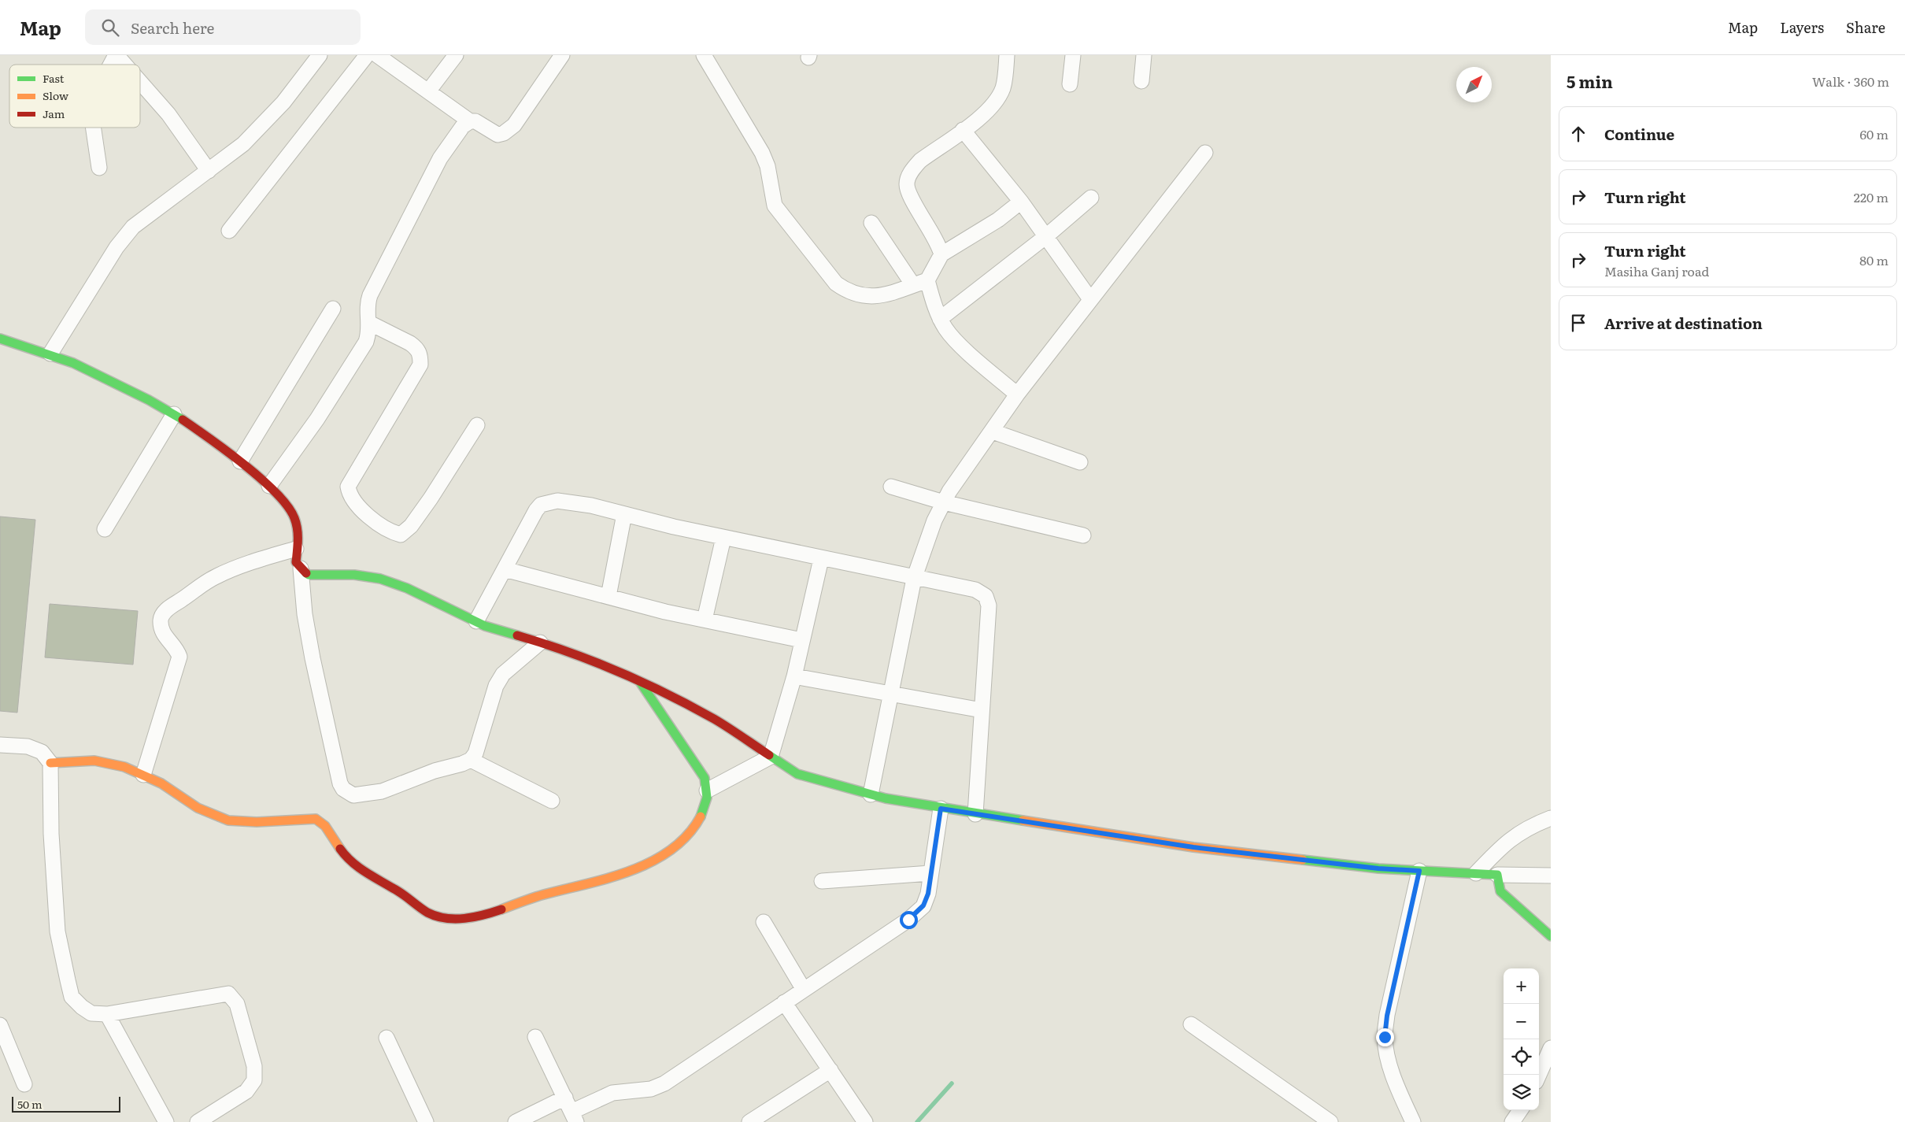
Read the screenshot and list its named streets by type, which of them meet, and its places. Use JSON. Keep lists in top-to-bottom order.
{
  "legend": ["Fast", "Slow", "Jam"],
  "scale_bar": "50 m",
  "north": "top right",
  "page": {
    "header": "Map",
    "search": "Search here",
    "nav": ["Map", "Layers", "Share"],
    "heading": ["5 min", "Walk · 360 m"],
    "list": [
      ["Continue", "60 m"],
      ["Turn right", "220 m"],
      ["Turn right", "Masiha Ganj road", "80 m"],
      "Arrive at destination"
    ],
    "map_buttons": ["+", "−"],
    "scale": "50 m"
  }
}
